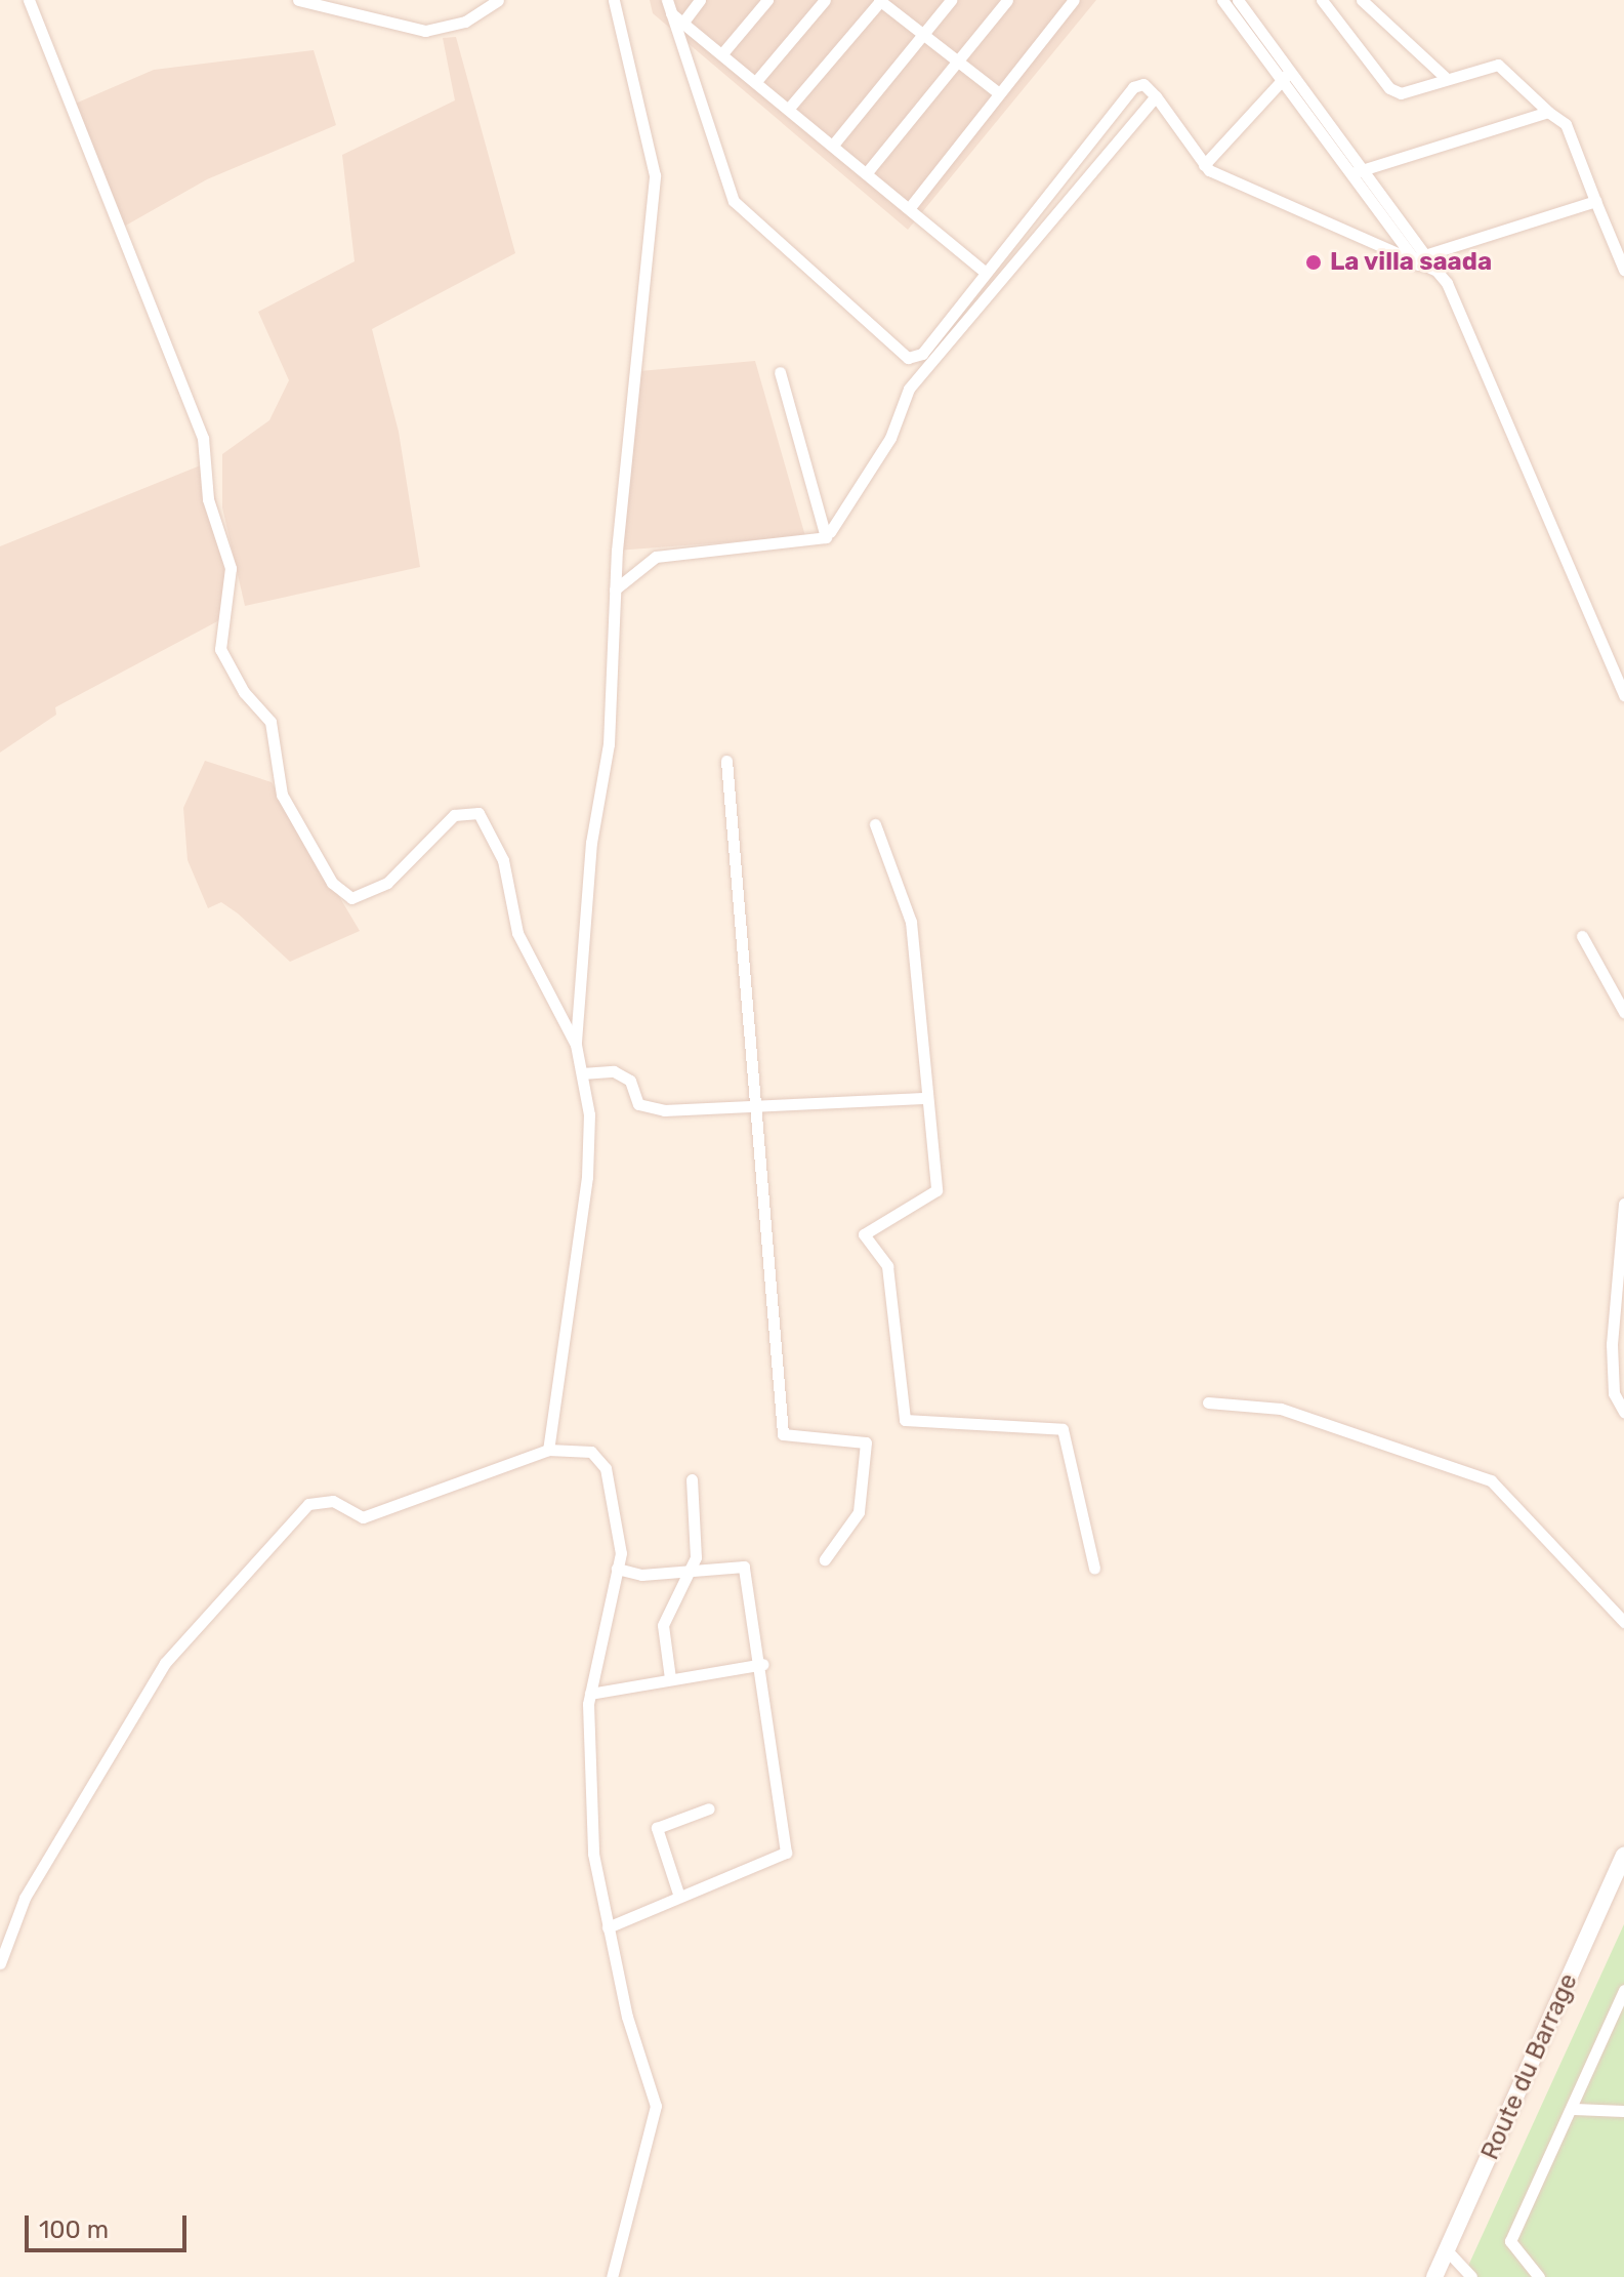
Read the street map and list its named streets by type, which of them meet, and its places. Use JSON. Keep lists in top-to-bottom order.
{
  "streets": {
    "main road": ["Route du Barrage"]
  },
  "places": ["La villa saada"],
  "scale_bar": "100 m"
}
